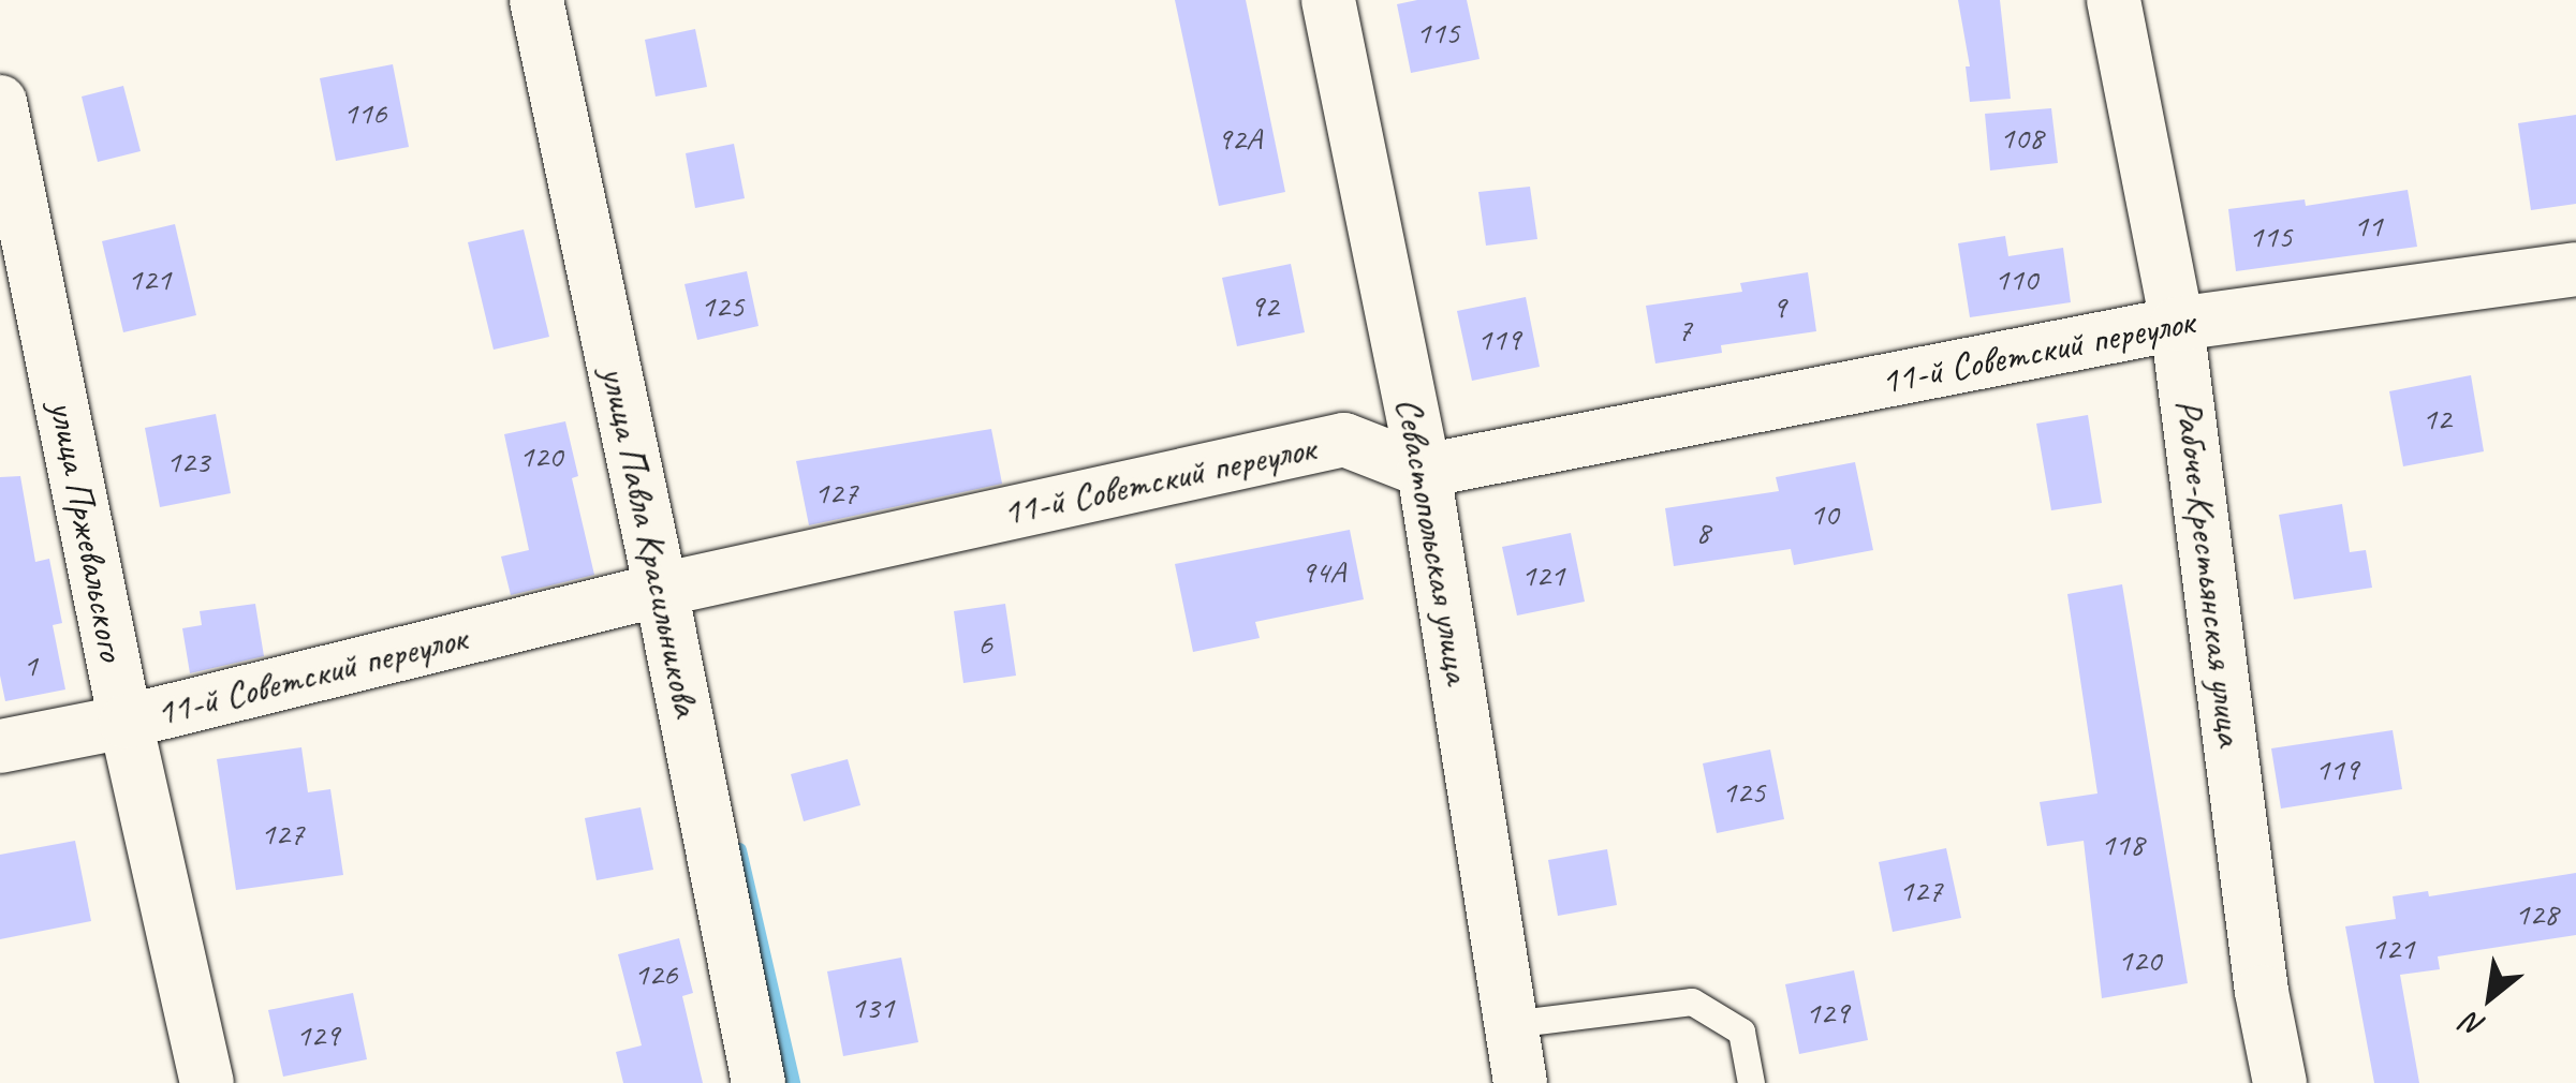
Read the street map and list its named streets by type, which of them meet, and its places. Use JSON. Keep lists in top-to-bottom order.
{
  "streets": {
    "street": [
      "11-й Советский переулок",
      "улица Пржевальского",
      "Севастопольская улица",
      "улица Павла Красильникова",
      "Рабоче-Крестьянская улица"
    ]
  },
  "crossings": [
    ["11-й Советский переулок", "улица Пржевальского"],
    ["11-й Советский переулок", "Севастопольская улица"],
    ["11-й Советский переулок", "улица Павла Красильникова"],
    ["11-й Советский переулок", "Рабоче-Крестьянская улица"]
  ],
  "house_numbers": [
    "115",
    "116",
    "108",
    "92А",
    "11",
    "115",
    "121",
    "110",
    "125",
    "92",
    "9",
    "7",
    "119",
    "12",
    "120",
    "123",
    "127",
    "10",
    "8",
    "94А",
    "121",
    "6",
    "1",
    "119",
    "125",
    "127",
    "118",
    "127",
    "128",
    "121",
    "120",
    "126",
    "131",
    "129",
    "129"
  ],
  "north": "bottom left"
}
